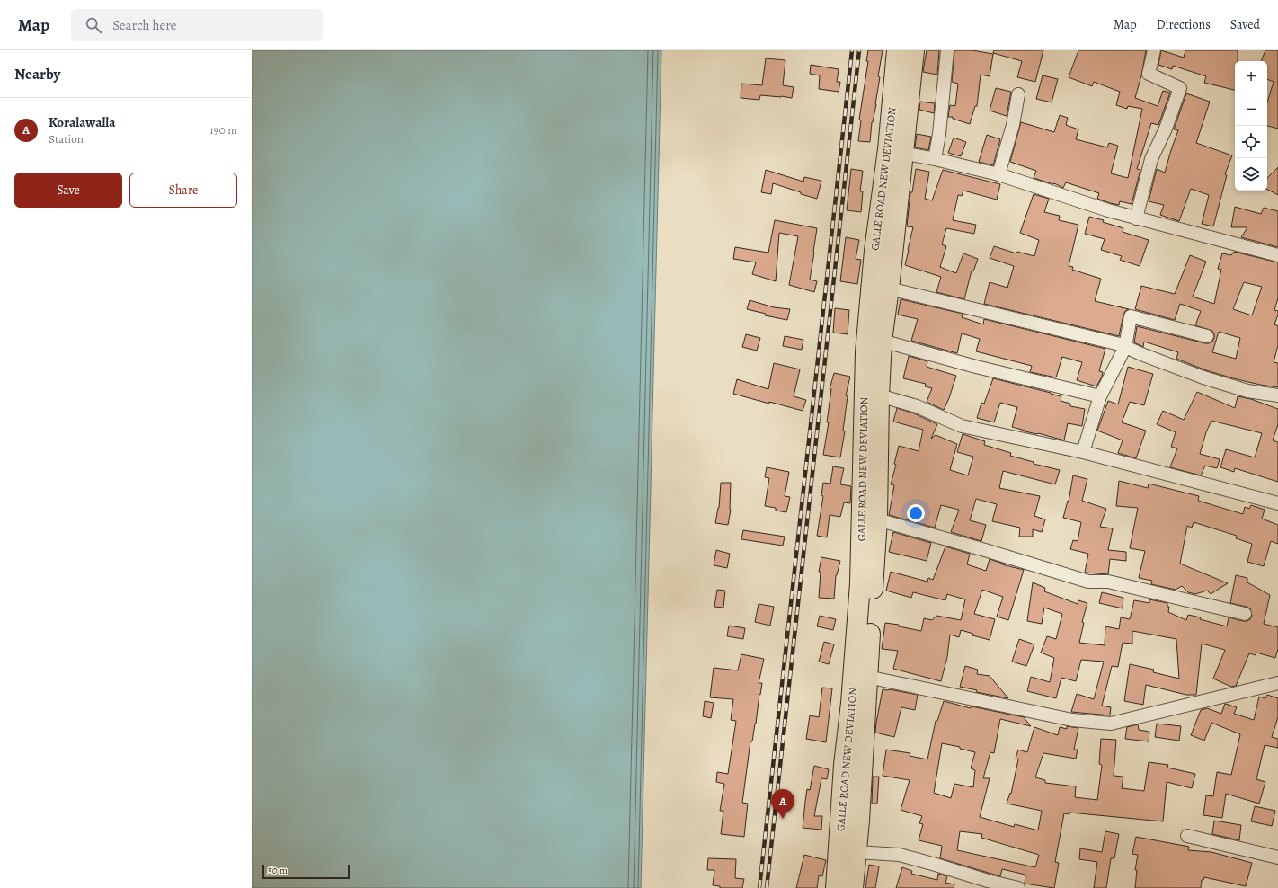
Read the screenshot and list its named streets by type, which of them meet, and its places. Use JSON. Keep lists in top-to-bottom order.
{
  "streets": {
    "main road": ["GALLE ROAD NEW DEVIATION"]
  },
  "scale_bar": "50 m",
  "page": {
    "header": "Map",
    "search": "Search here",
    "nav": ["Map", "Directions", "Saved"],
    "heading": "Nearby",
    "map_buttons": ["+", "−"],
    "list": [
      {
        "mark": "A",
        "name": "Koralawalla",
        "note": "Station",
        "value": "190 m"
      }
    ],
    "buttons": ["Save", "Share"],
    "pins": "A",
    "scale": "50 m"
  }
}
